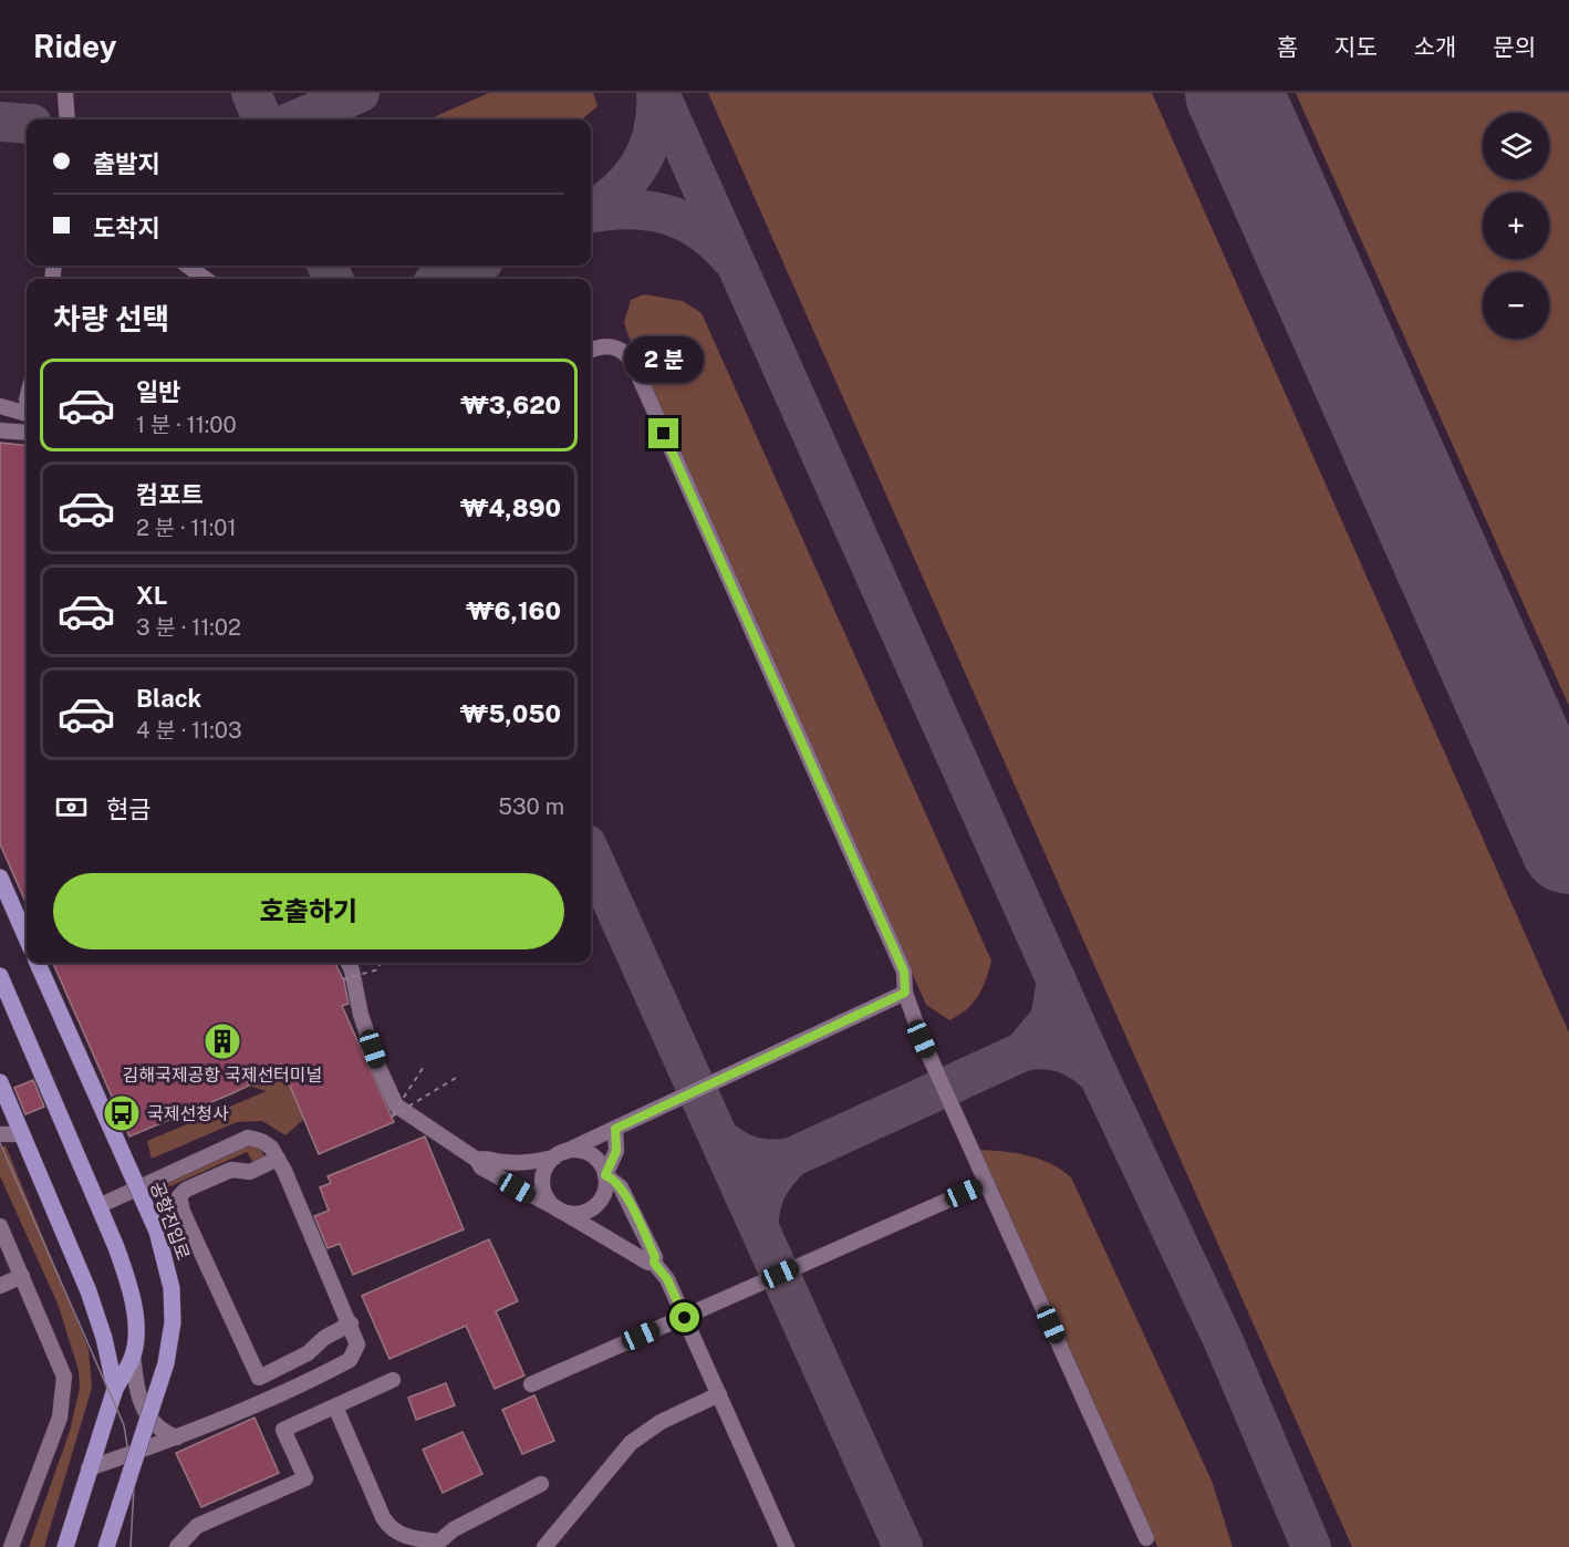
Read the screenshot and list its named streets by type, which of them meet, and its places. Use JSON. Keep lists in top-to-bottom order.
{
  "streets": {
    "main road": ["공항진입로"]
  },
  "places": {
    "building": ["김해국제공항 국제선터미널"],
    "bus stop": ["국제선청사"]
  },
  "page": {
    "header": "Ridey",
    "nav": [
      "홈",
      "지도",
      "소개",
      "문의"
    ],
    "map_buttons": ["+", "−"],
    "banner": ["출발지", "도착지"],
    "heading": "차량 선택",
    "bubble": "2 분",
    "list": [
      {
        "name": "일반",
        "note": "1 분 · 11:00",
        "value": "₩3,620"
      },
      {
        "name": "컴포트",
        "note": "2 분 · 11:01",
        "value": "₩4,890"
      },
      {
        "name": "XL",
        "note": "3 분 · 11:02",
        "value": "₩6,160"
      },
      {
        "name": "Black",
        "note": "4 분 · 11:03",
        "value": "₩5,050"
      }
    ],
    "pay": ["현금", "530 m"],
    "buttons": "호출하기"
  }
}
